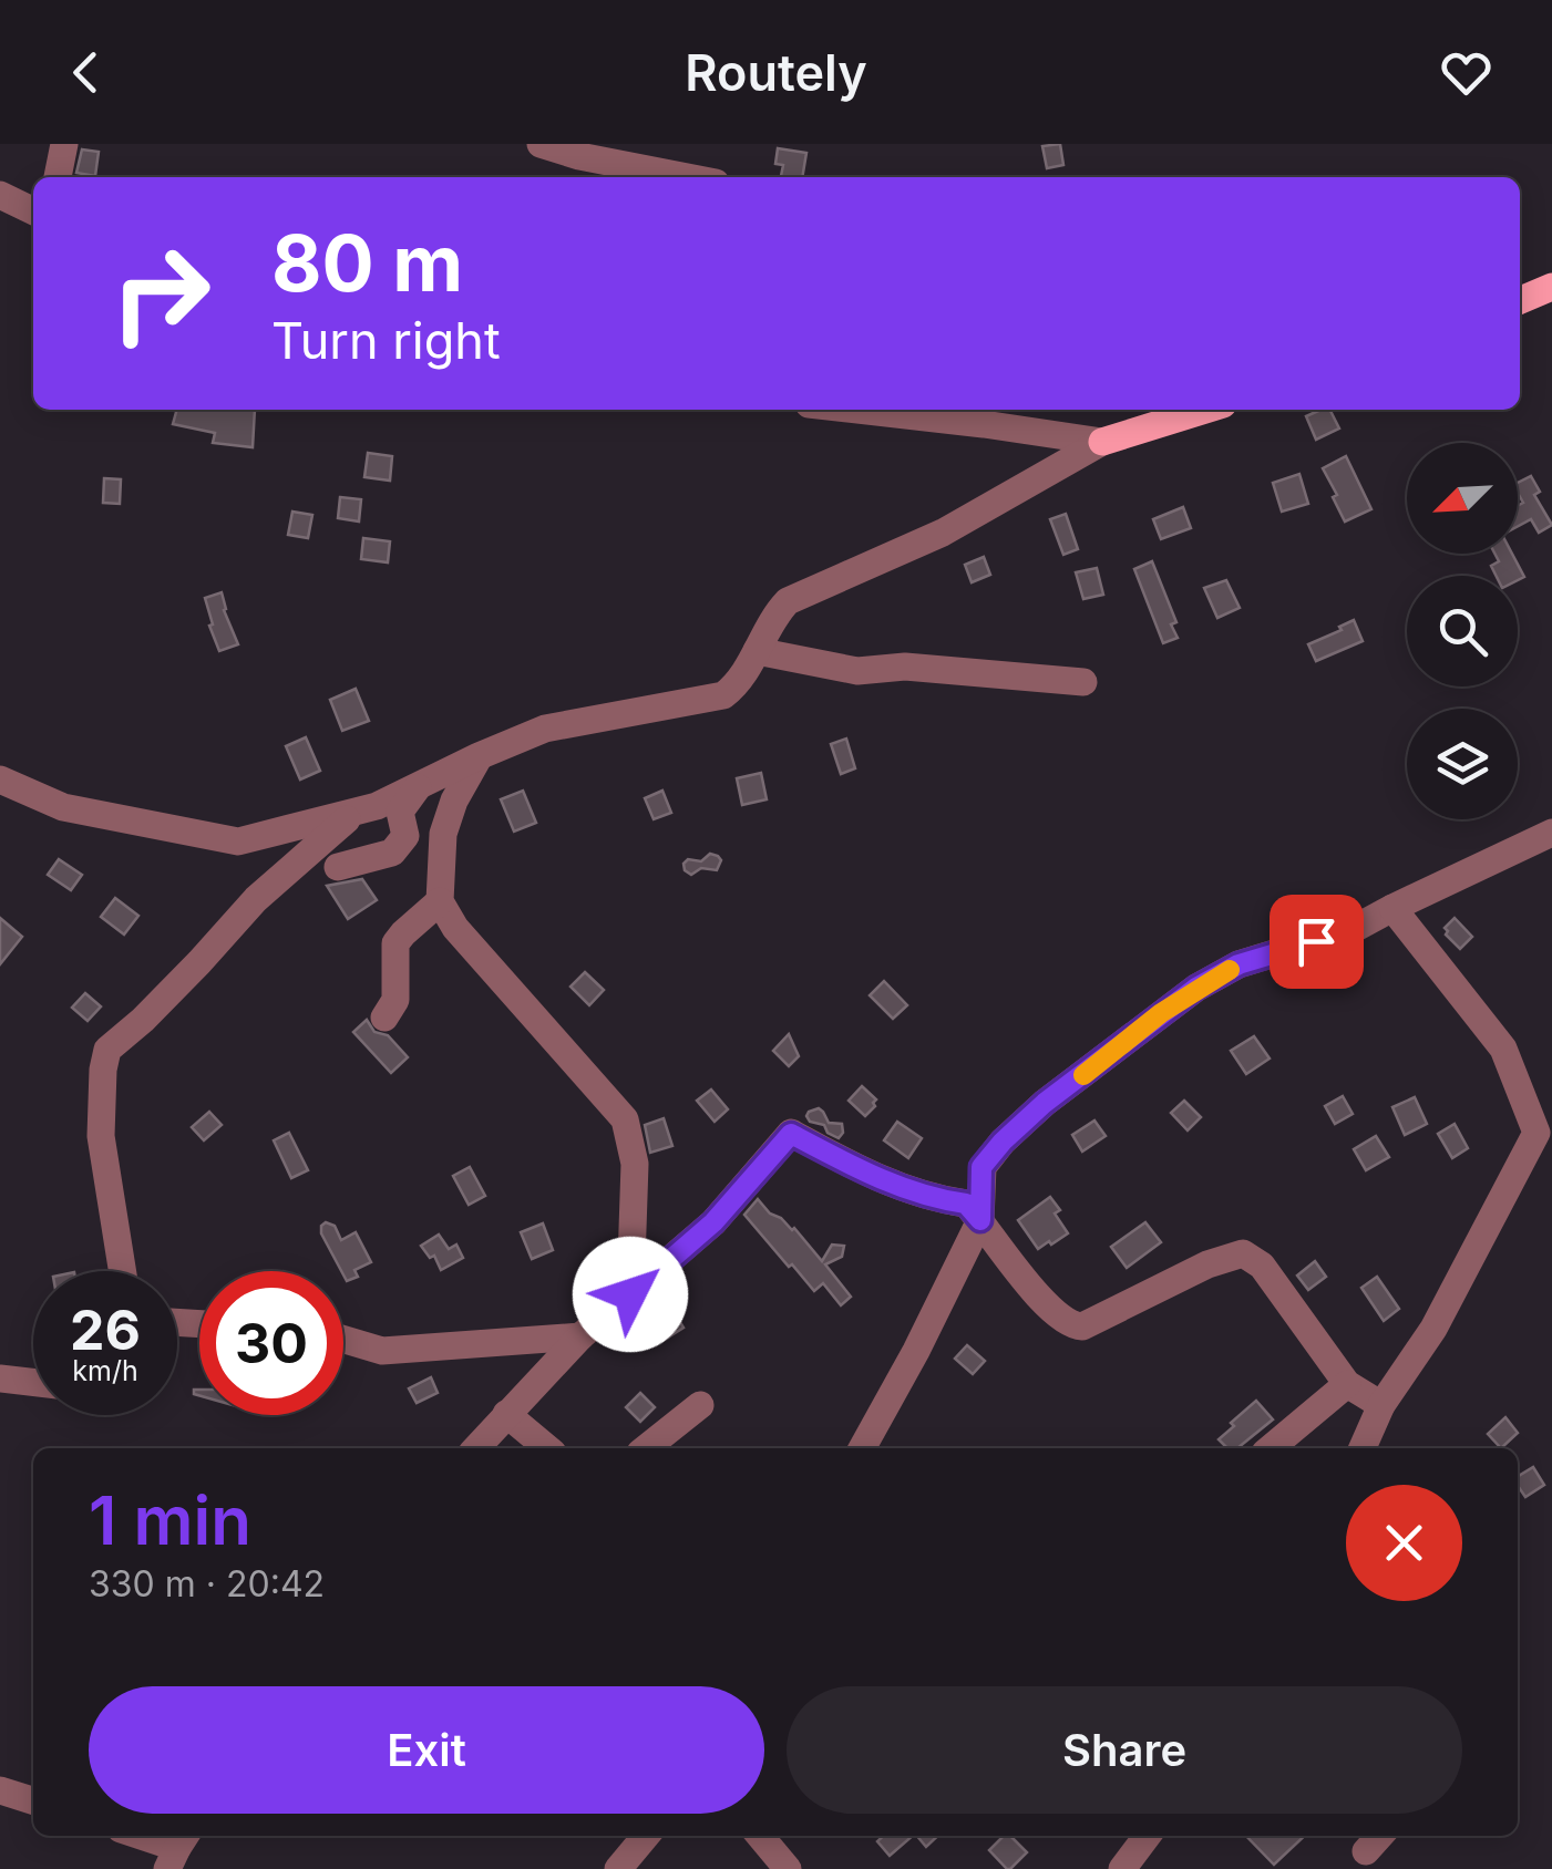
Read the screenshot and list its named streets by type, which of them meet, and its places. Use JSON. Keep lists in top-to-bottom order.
{
  "north": "bottom left",
  "page": {
    "header": "Routely",
    "turn": ["80 m", "Turn right"],
    "speed": "26 km/h",
    "limit": "30",
    "heading": ["1 min", "330 m · 20:42"],
    "buttons": ["Exit", "Share"]
  }
}
